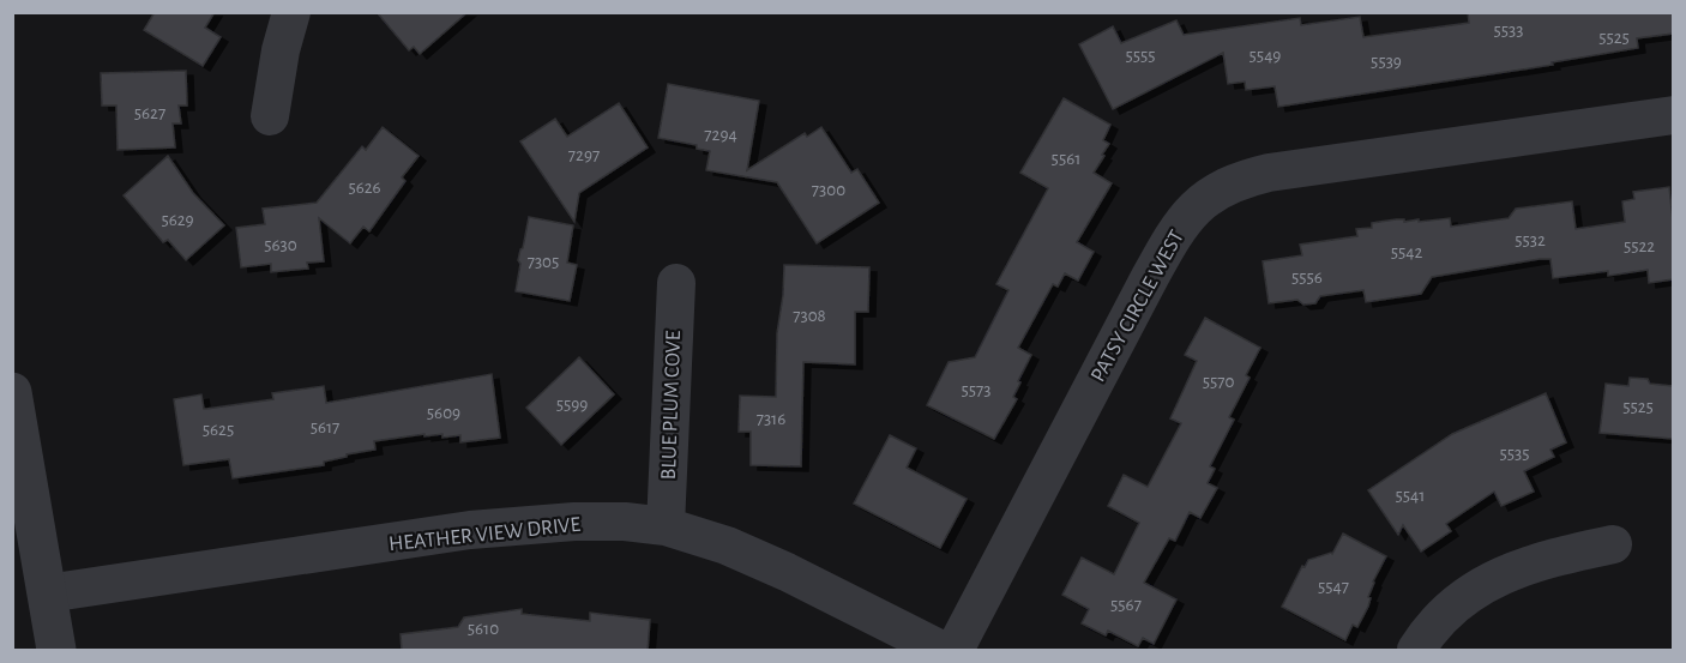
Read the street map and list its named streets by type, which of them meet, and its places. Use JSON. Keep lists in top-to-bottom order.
{
  "streets": {
    "street": ["PATSY CIRCLE WEST", "BLUE PLUM COVE", "HEATHER VIEW DRIVE"]
  },
  "crossings": [
    ["BLUE PLUM COVE", "HEATHER VIEW DRIVE"]
  ],
  "house_numbers": [
    "5533",
    "5525",
    "5555",
    "5549",
    "5539",
    "5627",
    "7294",
    "7297",
    "5561",
    "5626",
    "7300",
    "5629",
    "5532",
    "5630",
    "5522",
    "5542",
    "7305",
    "5556",
    "7308",
    "5570",
    "5573",
    "5599",
    "5525",
    "5609",
    "7316",
    "5617",
    "5625",
    "5535",
    "5541",
    "5547",
    "5567",
    "5610"
  ]
}
